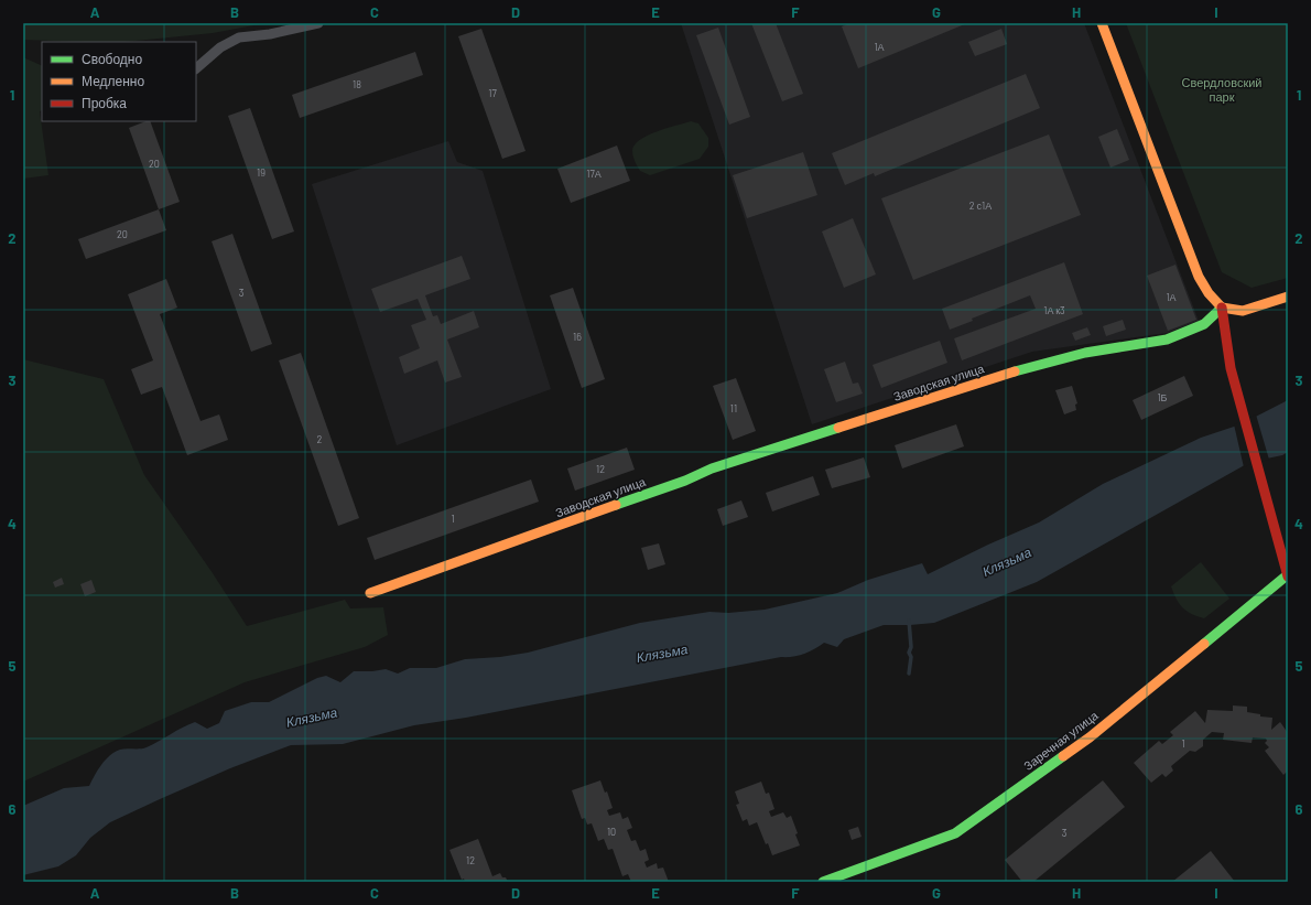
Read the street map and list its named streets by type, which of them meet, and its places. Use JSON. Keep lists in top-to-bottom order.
{
  "streets": {
    "street": ["Заводская улица", "Заречная улица"]
  },
  "water": ["Клязьма"],
  "parks": ["Свердловский парк"],
  "house_numbers": [
    "1А",
    "18",
    "17",
    "20",
    "19",
    "17А",
    "2 с1А",
    "20",
    "3",
    "1А",
    "1А к3",
    "16",
    "1Б",
    "11",
    "2",
    "12",
    "1",
    "1",
    "10",
    "3",
    "12"
  ],
  "legend": ["Свободно", "Медленно", "Пробка"],
  "grid": {
    "columns": [
      "A",
      "B",
      "C",
      "D",
      "E",
      "F",
      "G",
      "H",
      "I"
    ],
    "rows": [
      "1",
      "2",
      "3",
      "4",
      "5",
      "6"
    ]
  }
}
